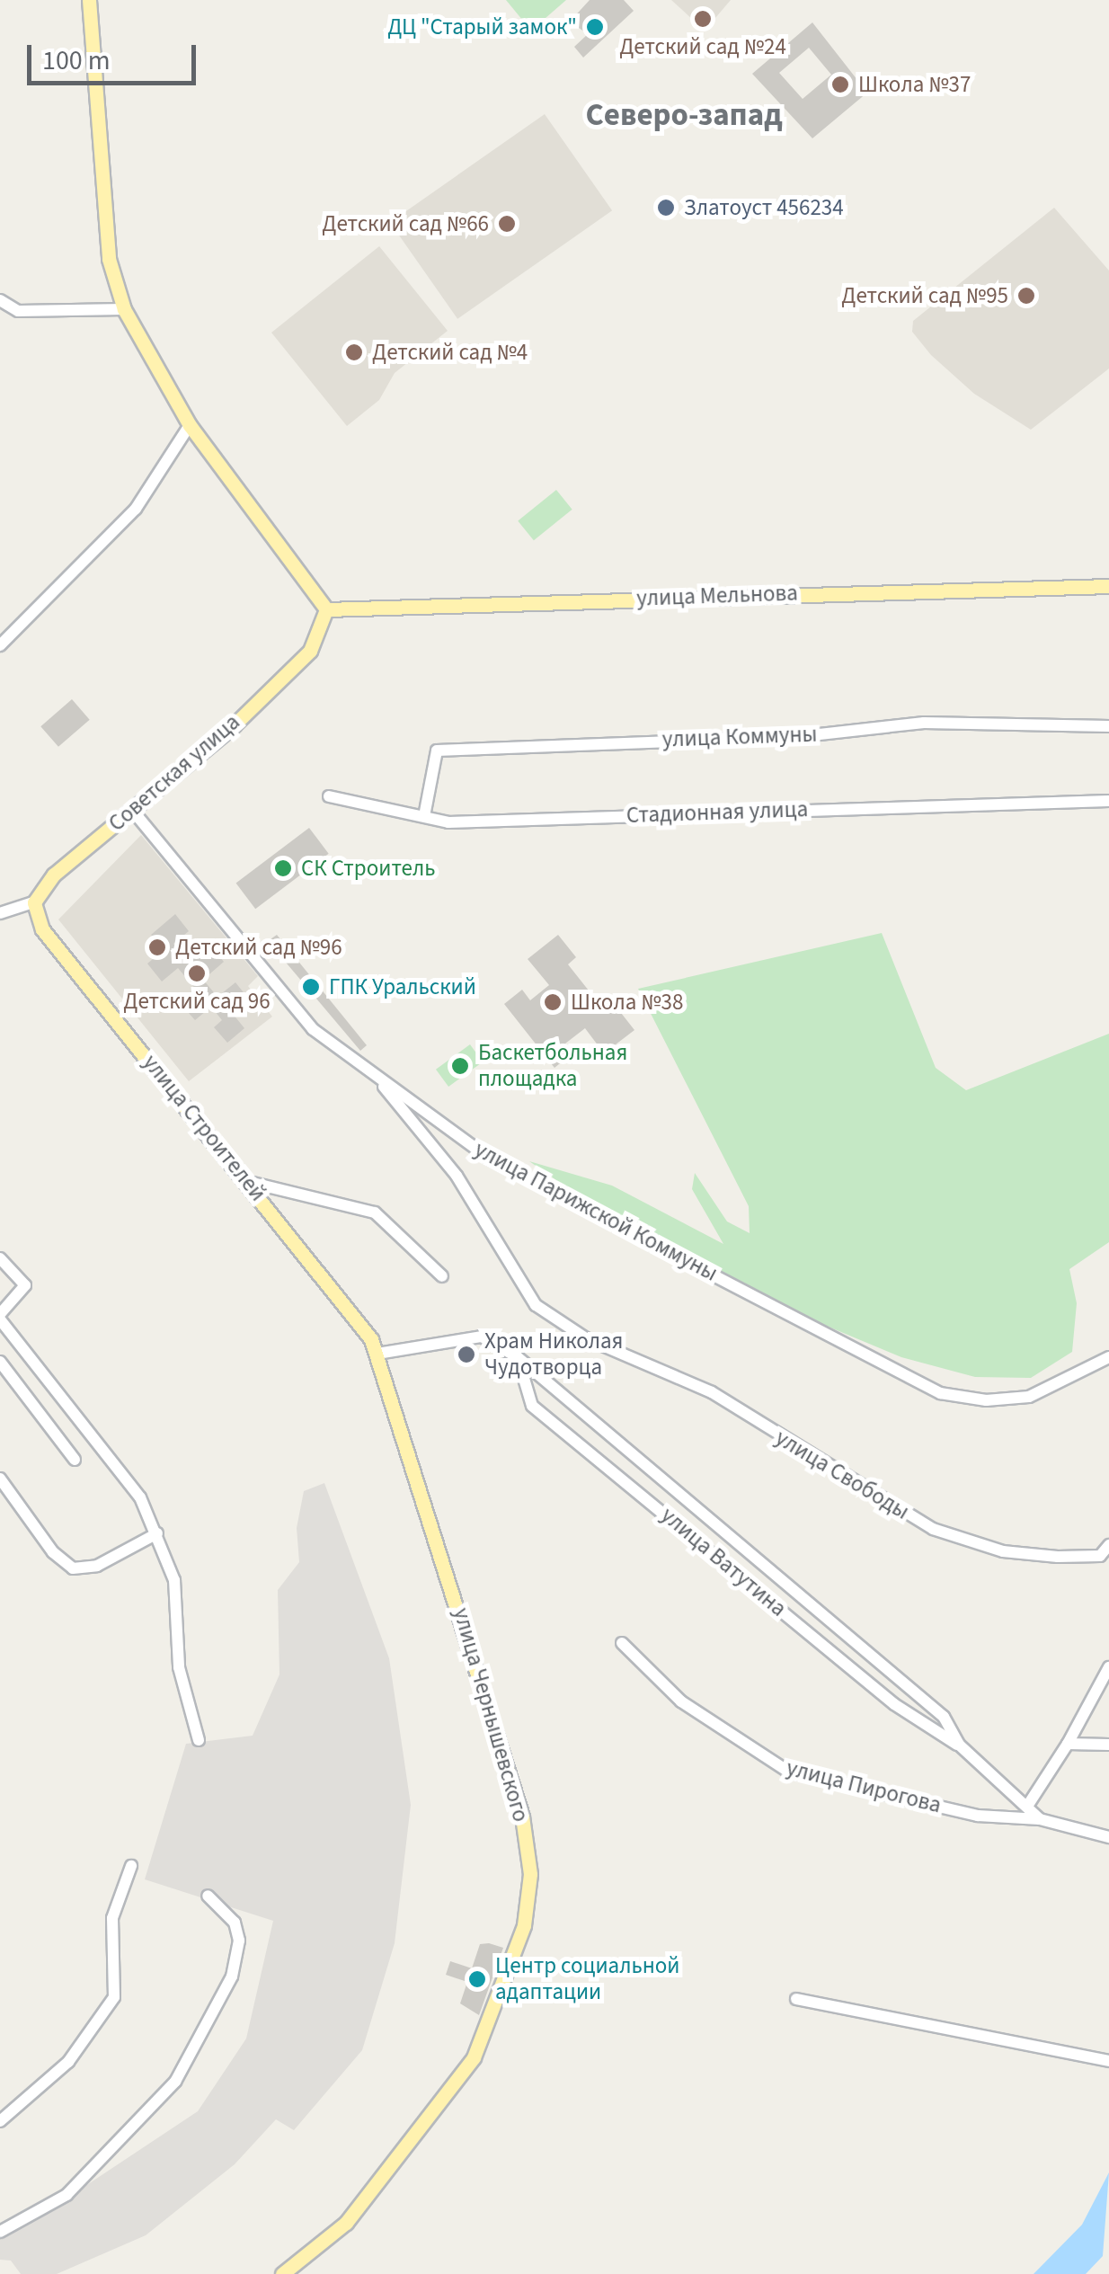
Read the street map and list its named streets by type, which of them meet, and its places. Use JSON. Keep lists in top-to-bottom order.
{
  "streets": {
    "main road": [
      "улица Мельнова",
      "Советская улица",
      "улица Строителей",
      "улица Чернышевского"
    ],
    "street": [
      "улица Коммуны",
      "Стадионная улица",
      "улица Парижской Коммуны",
      "улица Свободы",
      "улица Ватутина",
      "улица Пирогова"
    ]
  },
  "crossings": [
    ["улица Мельнова", "Советская улица"],
    ["улица Коммуны", "Стадионная улица"],
    ["Советская улица", "улица Строителей"],
    ["Советская улица", "улица Парижской Коммуны"],
    ["улица Строителей", "улица Ватутина"],
    ["улица Строителей", "улица Чернышевского"],
    ["улица Парижской Коммуны", "улица Свободы"],
    ["улица Ватутина", "улица Чернышевского"],
    ["улица Ватутина", "улица Пирогова"]
  ],
  "districts": ["Северо-запад"],
  "places": [
    "Детский сад №24",
    "ДЦ \"Старый замок\"",
    "Школа №37",
    "Златоуст 456234",
    "Детский сад №66",
    "Детский сад №95",
    "Детский сад №4",
    "СК Строитель",
    "Детский сад №96",
    "Детский сад 96",
    "ГПК Уральский",
    "Школа №38",
    "Баскетбольная площадка",
    "Храм Николая Чудотворца",
    "Центр социальной адаптации"
  ],
  "scale_bar": "100 m"
}
